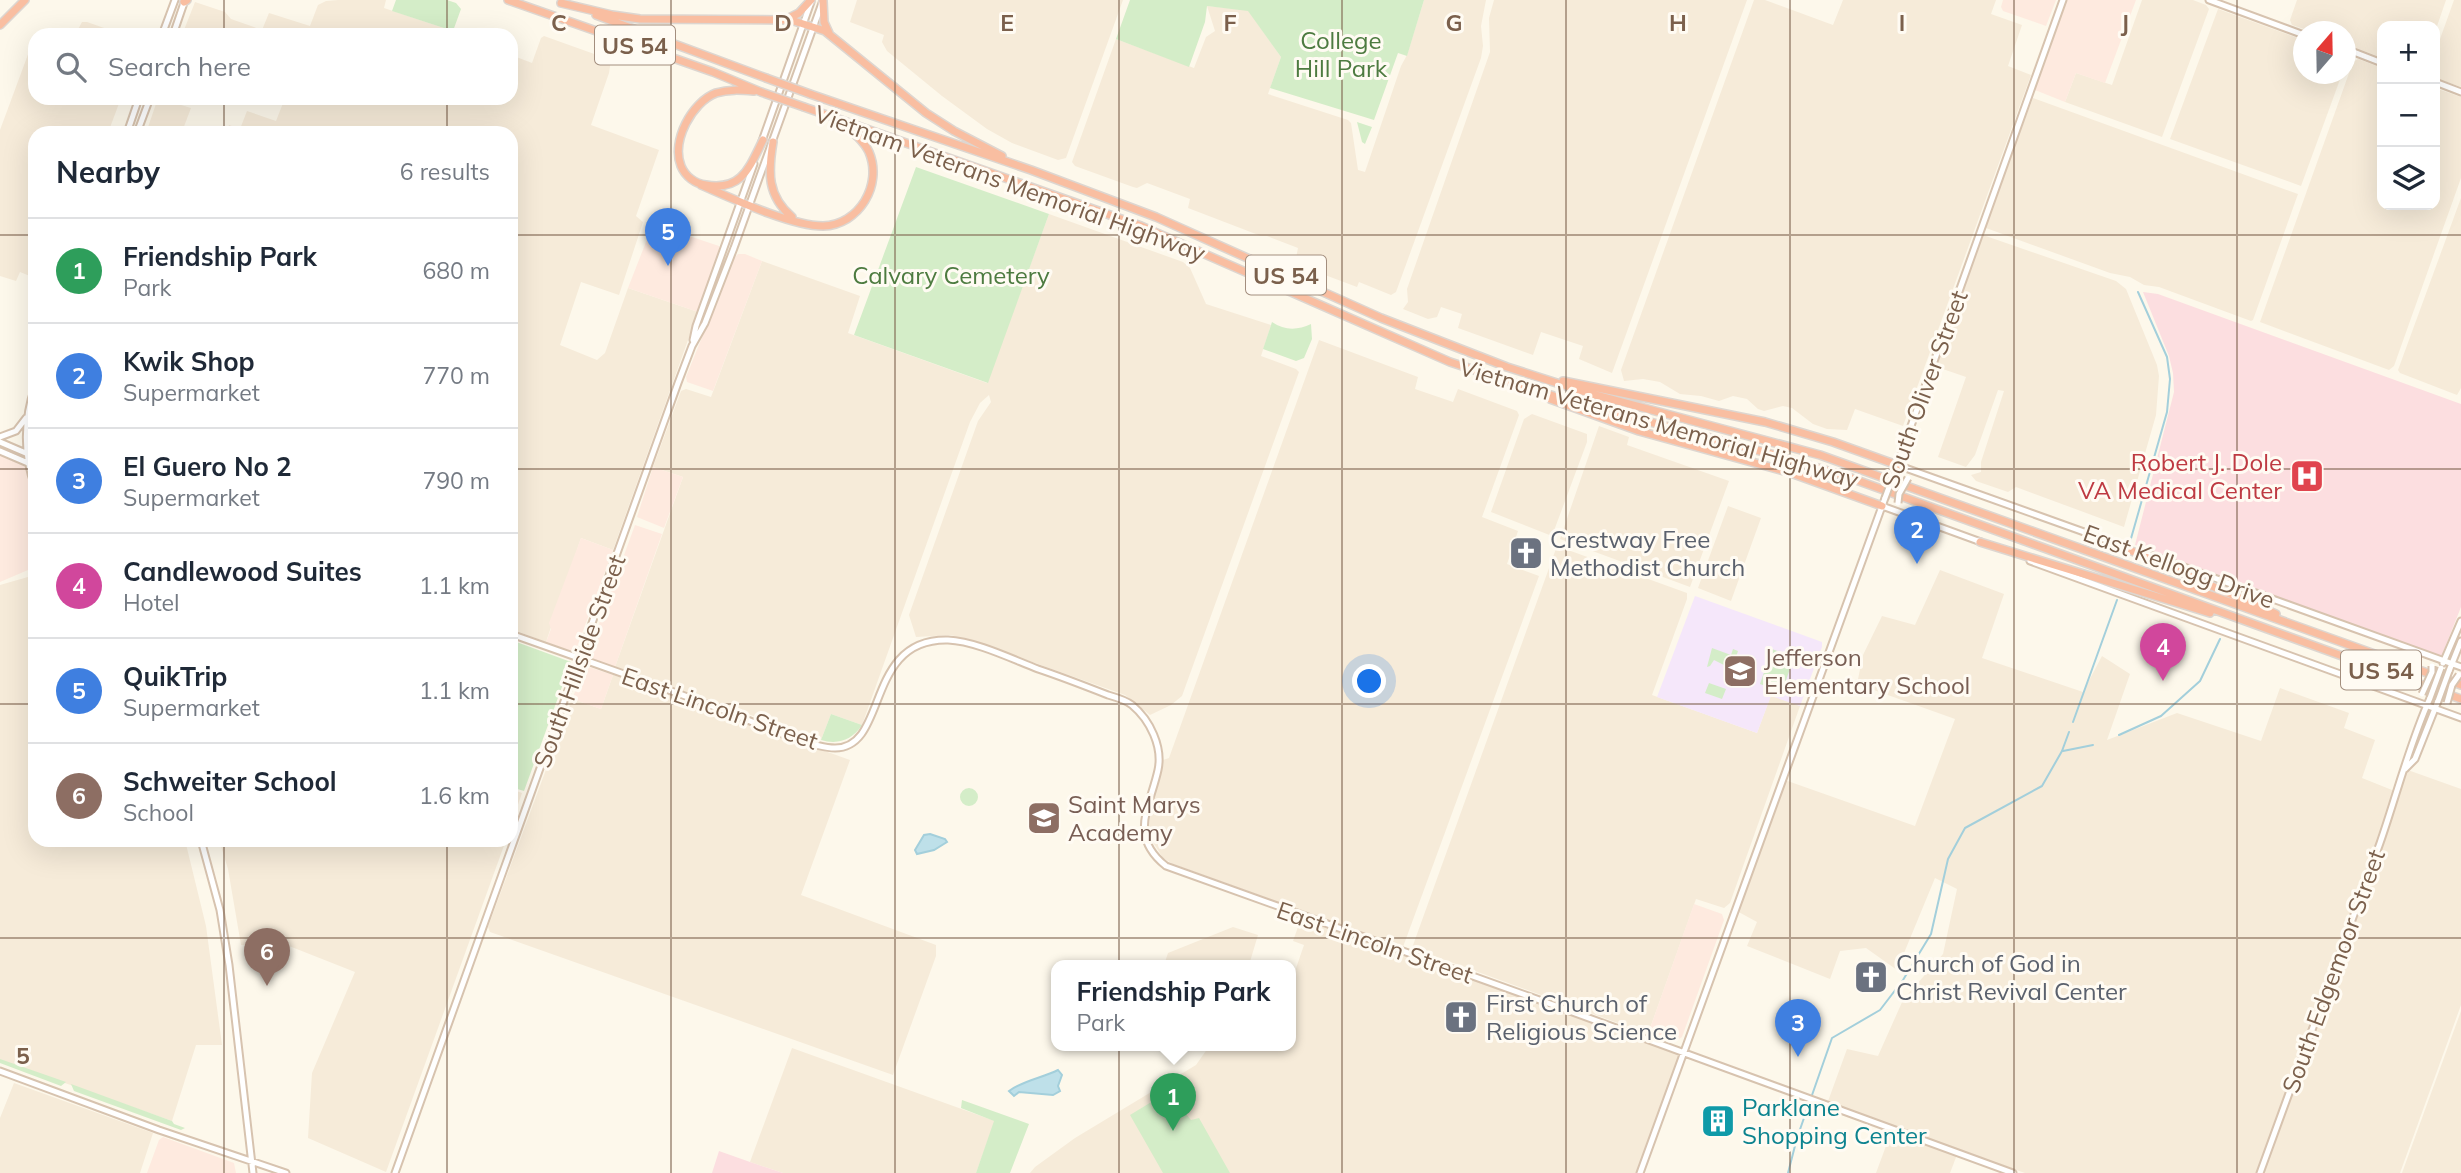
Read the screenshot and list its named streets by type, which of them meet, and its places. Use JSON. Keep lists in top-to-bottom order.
{
  "streets": {
    "highway": ["US 54", "Vietnam Veterans Memorial Highway"],
    "main road": [
      "South Oliver Street",
      "East Kellogg Drive",
      "South Hillside Street",
      "East Lincoln Street",
      "South Edgemoor Street"
    ]
  },
  "crossings": [
    ["South Oliver Street", "East Kellogg Drive"],
    ["South Oliver Street", "East Lincoln Street"],
    ["East Kellogg Drive", "South Edgemoor Street"],
    ["South Hillside Street", "East Lincoln Street"]
  ],
  "parks": ["College Hill Park", "Calvary Cemetery"],
  "places": {
    "hospital": ["Robert J. Dole VA Medical Center"],
    "church": ["Crestway Free Methodist Church", "Church of God in Christ Revival Center", "First Church of Religious Science"],
    "school or university": ["Jefferson Elementary School", "Saint Marys Academy"],
    "building": ["Parklane Shopping Center"]
  },
  "north": "top",
  "page": {
    "map_buttons": ["+", "−"],
    "search": "Search here",
    "heading": ["Nearby", "6 results"],
    "pins": [
      "5",
      "2",
      "4",
      "6",
      "3",
      "1"
    ],
    "list": [
      {
        "mark": "1",
        "name": "Friendship Park",
        "note": "Park",
        "value": "680 m"
      },
      {
        "mark": "2",
        "name": "Kwik Shop",
        "note": "Supermarket",
        "value": "770 m"
      },
      {
        "mark": "3",
        "name": "El Guero No 2",
        "note": "Supermarket",
        "value": "790 m"
      },
      {
        "mark": "4",
        "name": "Candlewood Suites",
        "note": "Hotel",
        "value": "1.1 km"
      },
      {
        "mark": "5",
        "name": "QuikTrip",
        "note": "Supermarket",
        "value": "1.1 km"
      },
      {
        "mark": "6",
        "name": "Schweiter School",
        "note": "School",
        "value": "1.6 km"
      }
    ],
    "popup": ["Friendship Park", "Park"]
  },
  "grid": {
    "columns": [
      "C",
      "D",
      "E",
      "F",
      "G",
      "H",
      "I",
      "J"
    ],
    "rows": ["5"]
  }
}
